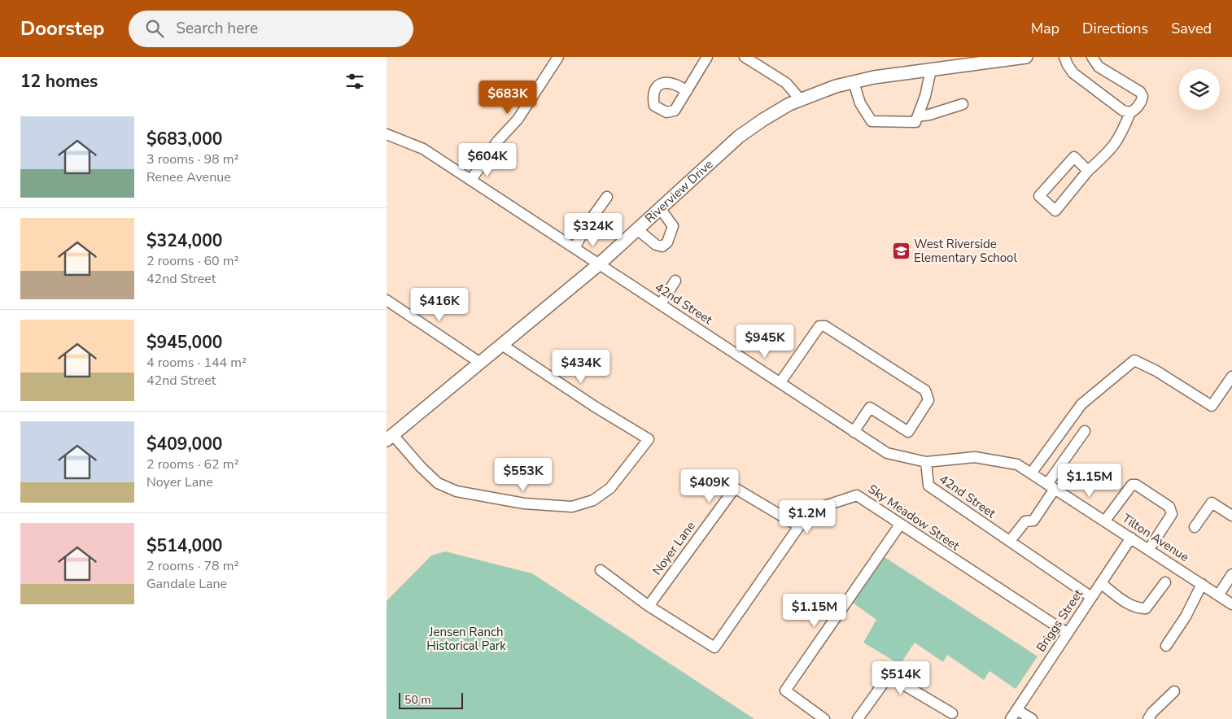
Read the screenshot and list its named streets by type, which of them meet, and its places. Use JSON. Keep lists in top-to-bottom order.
{
  "streets": {
    "main road": ["Riverview Drive"],
    "street": [
      "42nd Street",
      "Sky Meadow Street",
      "Tilton Avenue",
      "Noyer Lane",
      "Briggs Street"
    ]
  },
  "crossings": [
    ["Riverview Drive", "42nd Street"],
    ["42nd Street", "Tilton Avenue"],
    ["42nd Street", "Briggs Street"],
    ["Sky Meadow Street", "Noyer Lane"],
    ["Sky Meadow Street", "Briggs Street"],
    ["Tilton Avenue", "Briggs Street"]
  ],
  "parks": ["Jensen Ranch Historical Park"],
  "places": {
    "school or university": ["West Riverside Elementary School"]
  },
  "scale_bar": "50 m",
  "page": {
    "header": "Doorstep",
    "search": "Search here",
    "nav": ["Map", "Directions", "Saved"],
    "heading": "12 homes",
    "price": [
      "$683K",
      "$604K",
      "$324K",
      "$416K",
      "$945K",
      "$434K",
      "$553K",
      "$1.15M",
      "$409K",
      "$1.2M",
      "$1.15M",
      "$514K"
    ],
    "list": [
      {
        "name": "$683,000",
        "note": "3 rooms · 98 m² · Renee Avenue"
      },
      {
        "name": "$324,000",
        "note": "2 rooms · 60 m² · 42nd Street"
      },
      {
        "name": "$945,000",
        "note": "4 rooms · 144 m² · 42nd Street"
      },
      {
        "name": "$409,000",
        "note": "2 rooms · 62 m² · Noyer Lane"
      },
      {
        "name": "$514,000",
        "note": "2 rooms · 78 m² · Gandale Lane"
      }
    ],
    "scale": "50 m"
  }
}
